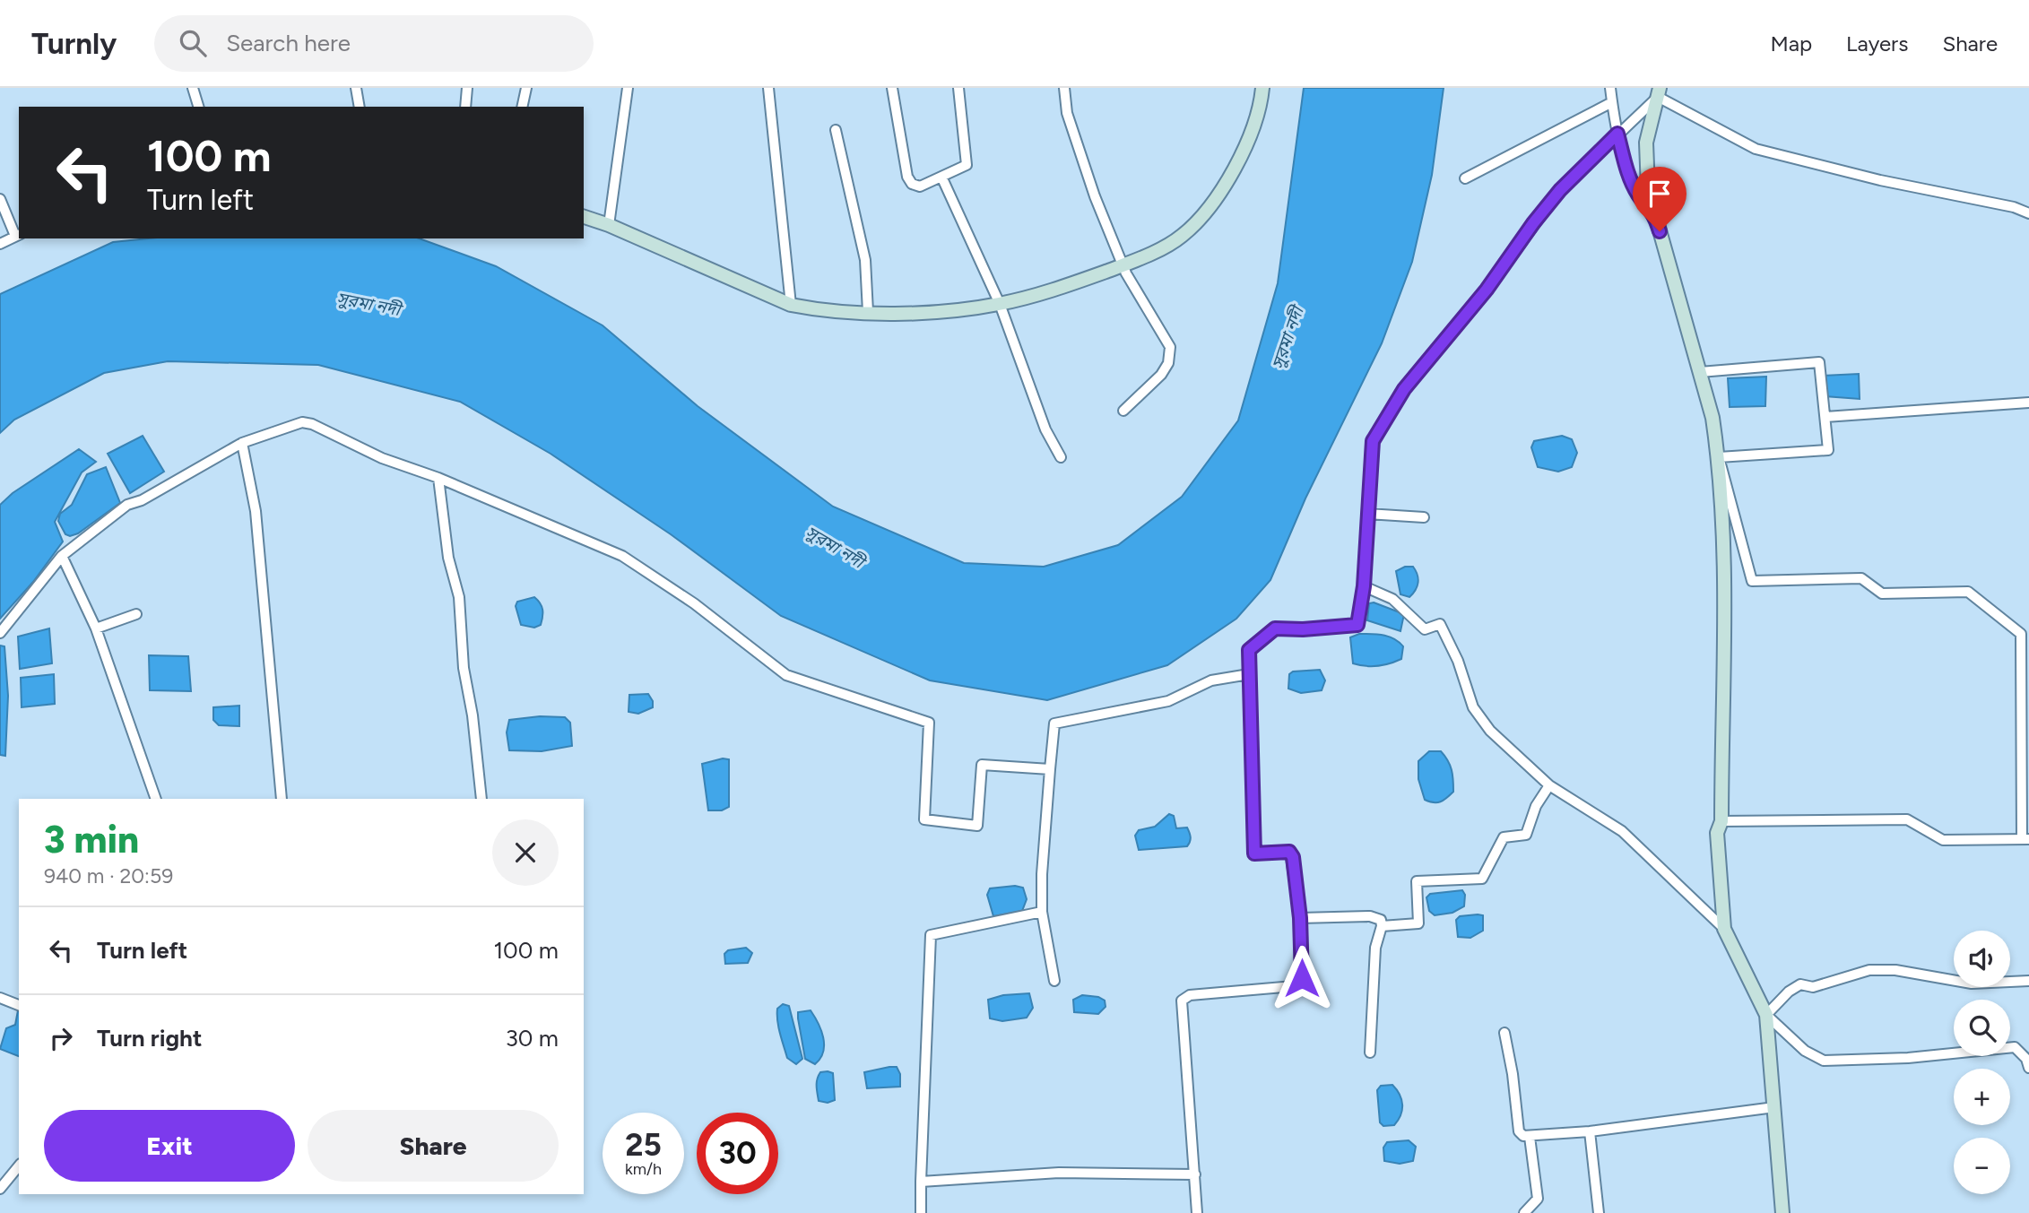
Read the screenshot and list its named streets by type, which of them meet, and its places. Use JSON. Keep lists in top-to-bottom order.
{
  "water": ["সুরমা নদী"],
  "page": {
    "header": "Turnly",
    "search": "Search here",
    "nav": ["Map", "Layers", "Share"],
    "turn": ["100 m", "Turn left"],
    "heading": ["3 min", "940 m · 20:59"],
    "list": [
      {
        "name": "Turn left",
        "value": "100 m"
      },
      {
        "name": "Turn right",
        "value": "30 m"
      }
    ],
    "map_buttons": ["+", "−"],
    "buttons": ["Exit", "Share"],
    "speed": "25 km/h",
    "limit": "30"
  }
}
